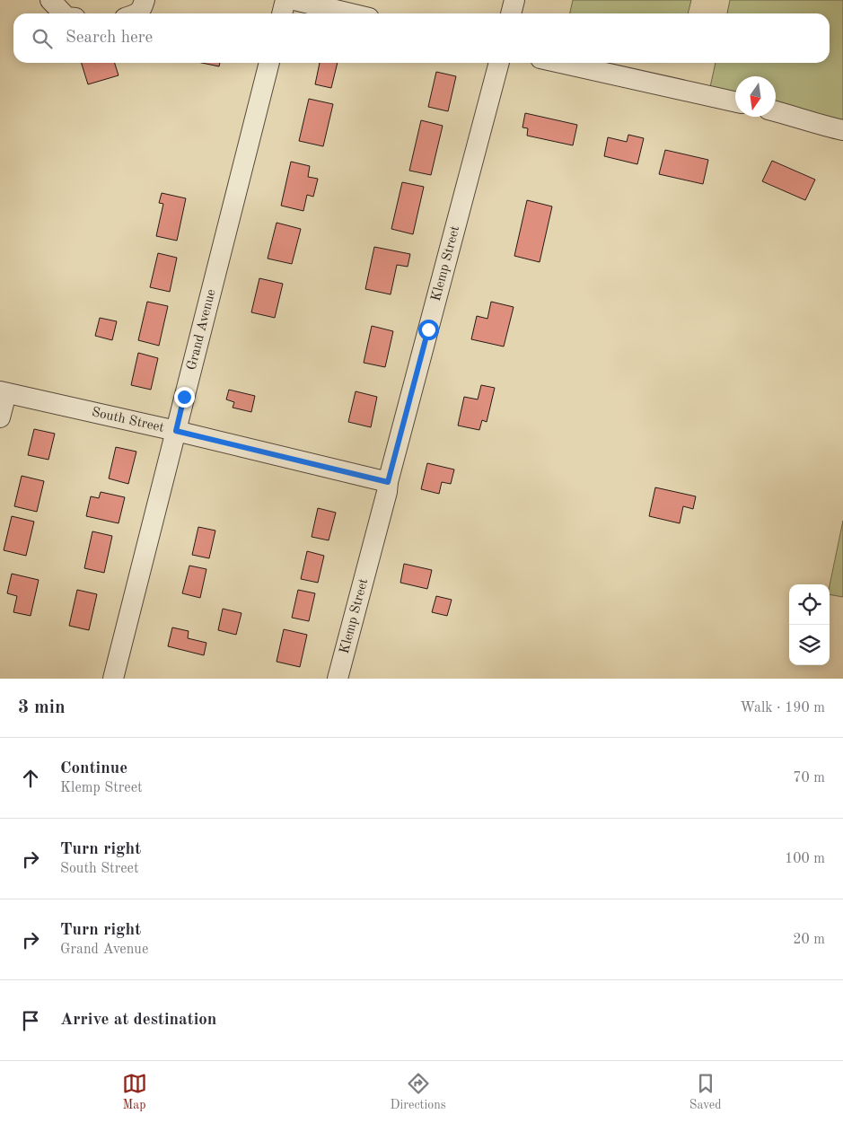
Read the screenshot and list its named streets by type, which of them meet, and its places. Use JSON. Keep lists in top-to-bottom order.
{
  "streets": {
    "street": ["Klemp Street", "Grand Avenue", "South Street"]
  },
  "crossings": [
    ["Klemp Street", "South Street"],
    ["Grand Avenue", "South Street"]
  ],
  "north": "bottom",
  "page": {
    "search": "Search here",
    "heading": ["3 min", "Walk · 190 m"],
    "list": [
      ["Continue", "Klemp Street", "70 m"],
      ["Turn right", "South Street", "100 m"],
      ["Turn right", "Grand Avenue", "20 m"],
      "Arrive at destination"
    ],
    "nav": ["Map", "Directions", "Saved"]
  }
}
